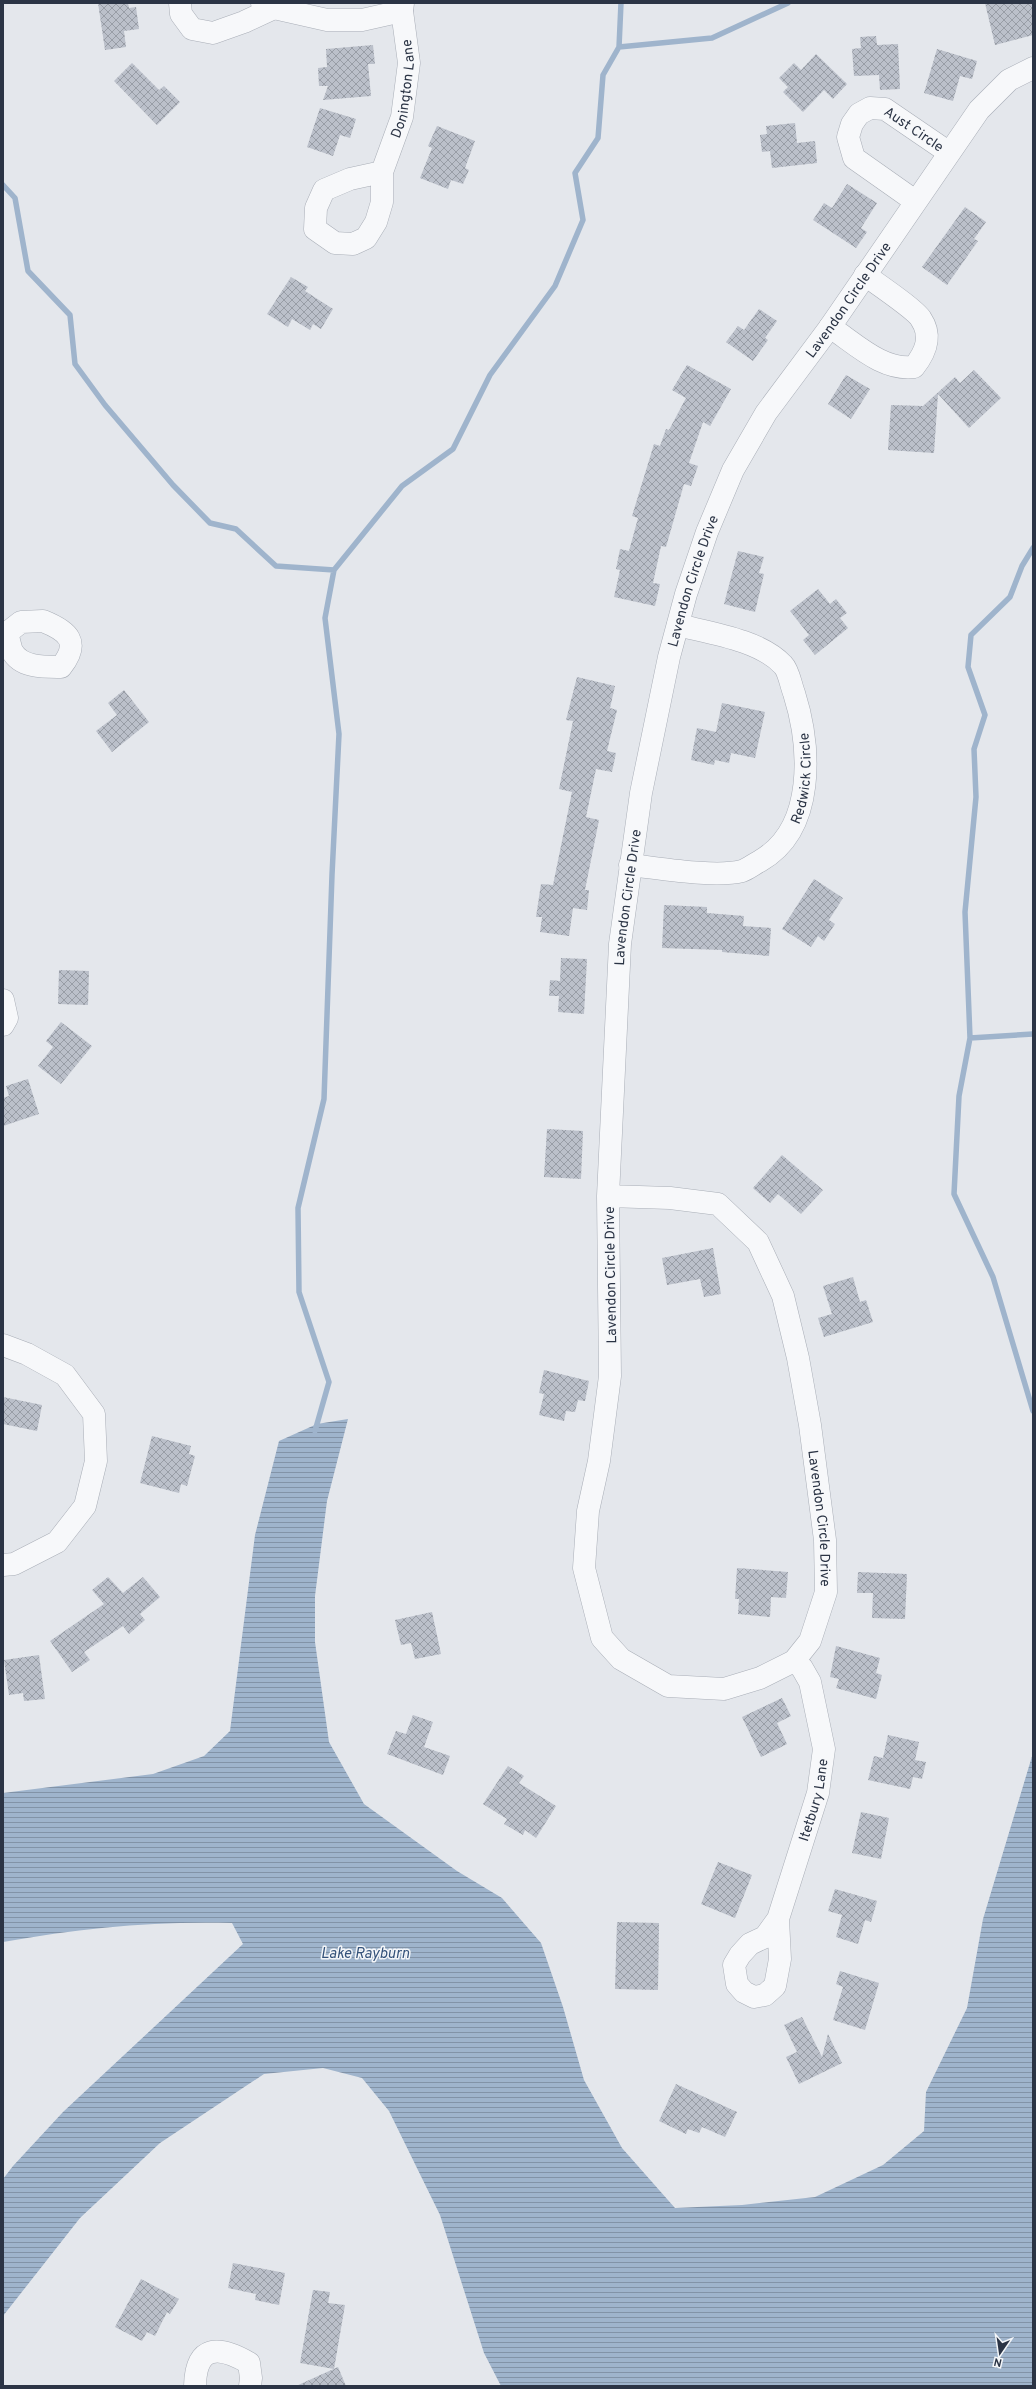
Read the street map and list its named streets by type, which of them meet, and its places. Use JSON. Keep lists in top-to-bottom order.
{
  "streets": {
    "street": [
      "Donington Lane",
      "Aust Circle",
      "Lavendon Circle Drive",
      "Redwick Circle",
      "Itetbury Lane"
    ]
  },
  "crossings": [
    ["Aust Circle", "Lavendon Circle Drive"],
    ["Lavendon Circle Drive", "Redwick Circle"],
    ["Lavendon Circle Drive", "Itetbury Lane"]
  ],
  "water": ["Lake Rayburn"],
  "north": "bottom"
}
